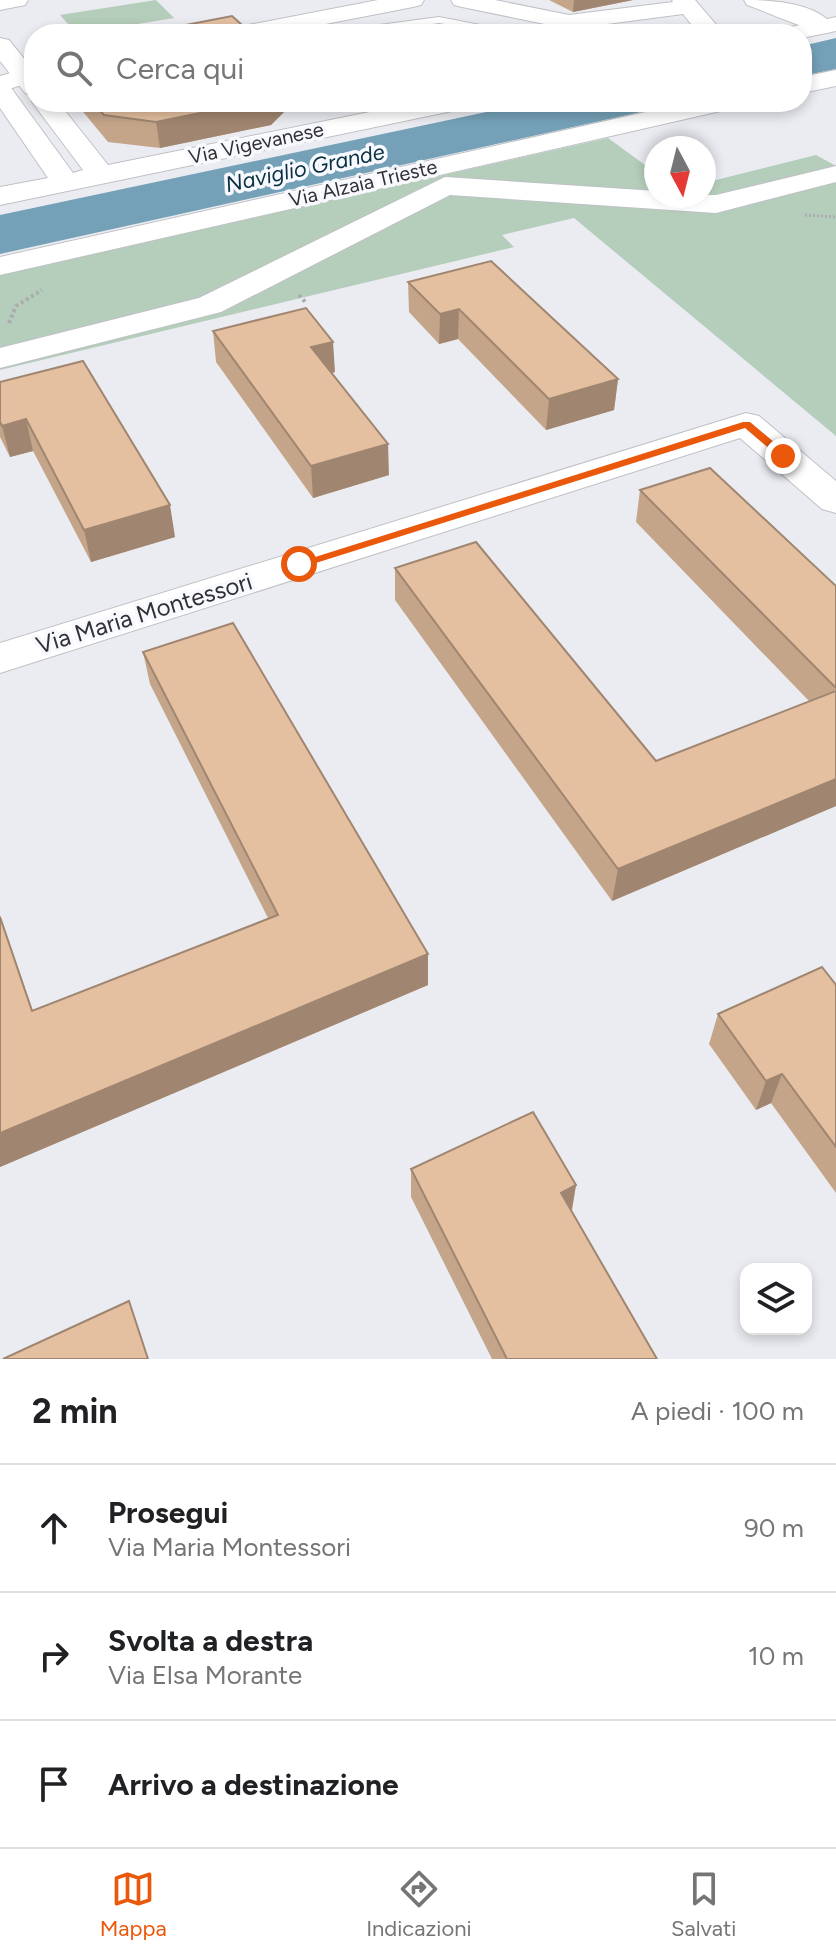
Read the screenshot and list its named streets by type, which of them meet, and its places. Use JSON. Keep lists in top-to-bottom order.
{
  "streets": {
    "street": ["Via Vigevanese", "Via Alzaia Trieste", "Via Maria Montessori"]
  },
  "water": ["Naviglio Grande"],
  "north": "bottom",
  "page": {
    "search": "Cerca qui",
    "heading": ["2 min", "A piedi · 100 m"],
    "list": [
      ["Prosegui", "Via Maria Montessori", "90 m"],
      ["Svolta a destra", "Via Elsa Morante", "10 m"],
      "Arrivo a destinazione"
    ],
    "nav": ["Mappa", "Indicazioni", "Salvati"]
  }
}
